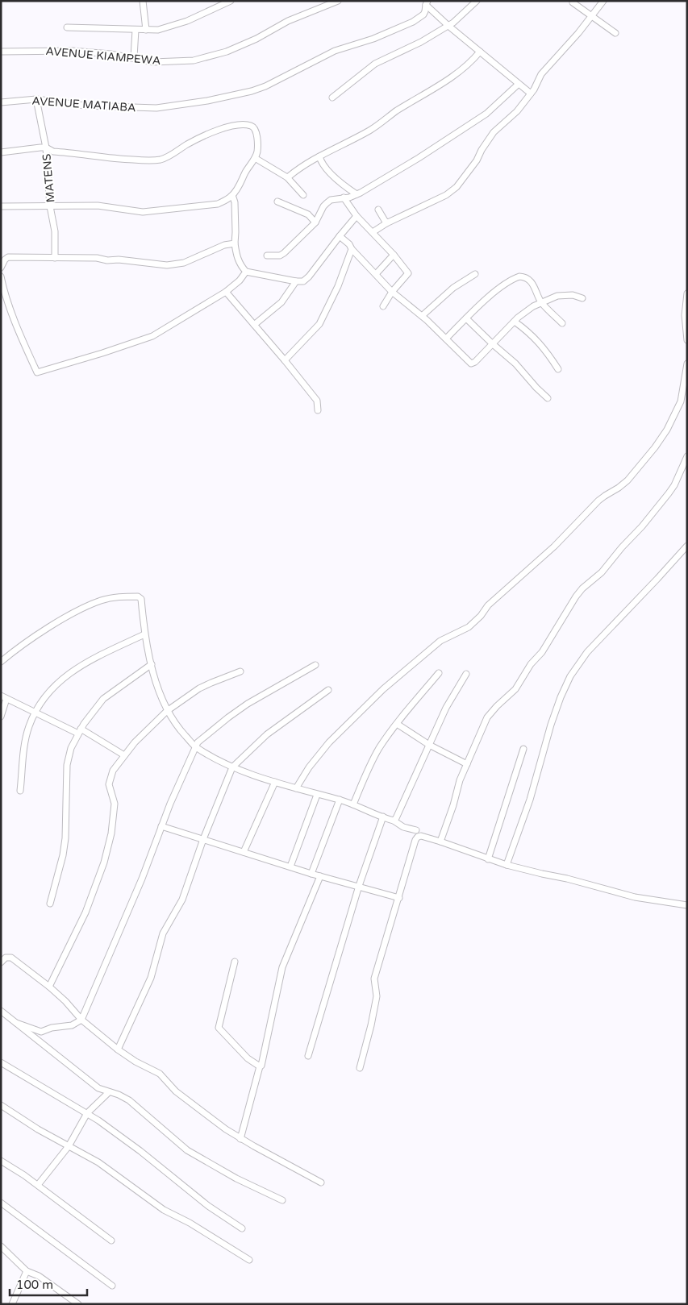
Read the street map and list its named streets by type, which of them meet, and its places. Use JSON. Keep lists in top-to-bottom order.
{
  "streets": {
    "street": ["AVENUE KIAMPEWA", "AVENUE MATIABA", "MATENS"]
  },
  "crossings": [
    ["AVENUE MATIABA", "MATENS"]
  ],
  "scale_bar": "100 m"
}
